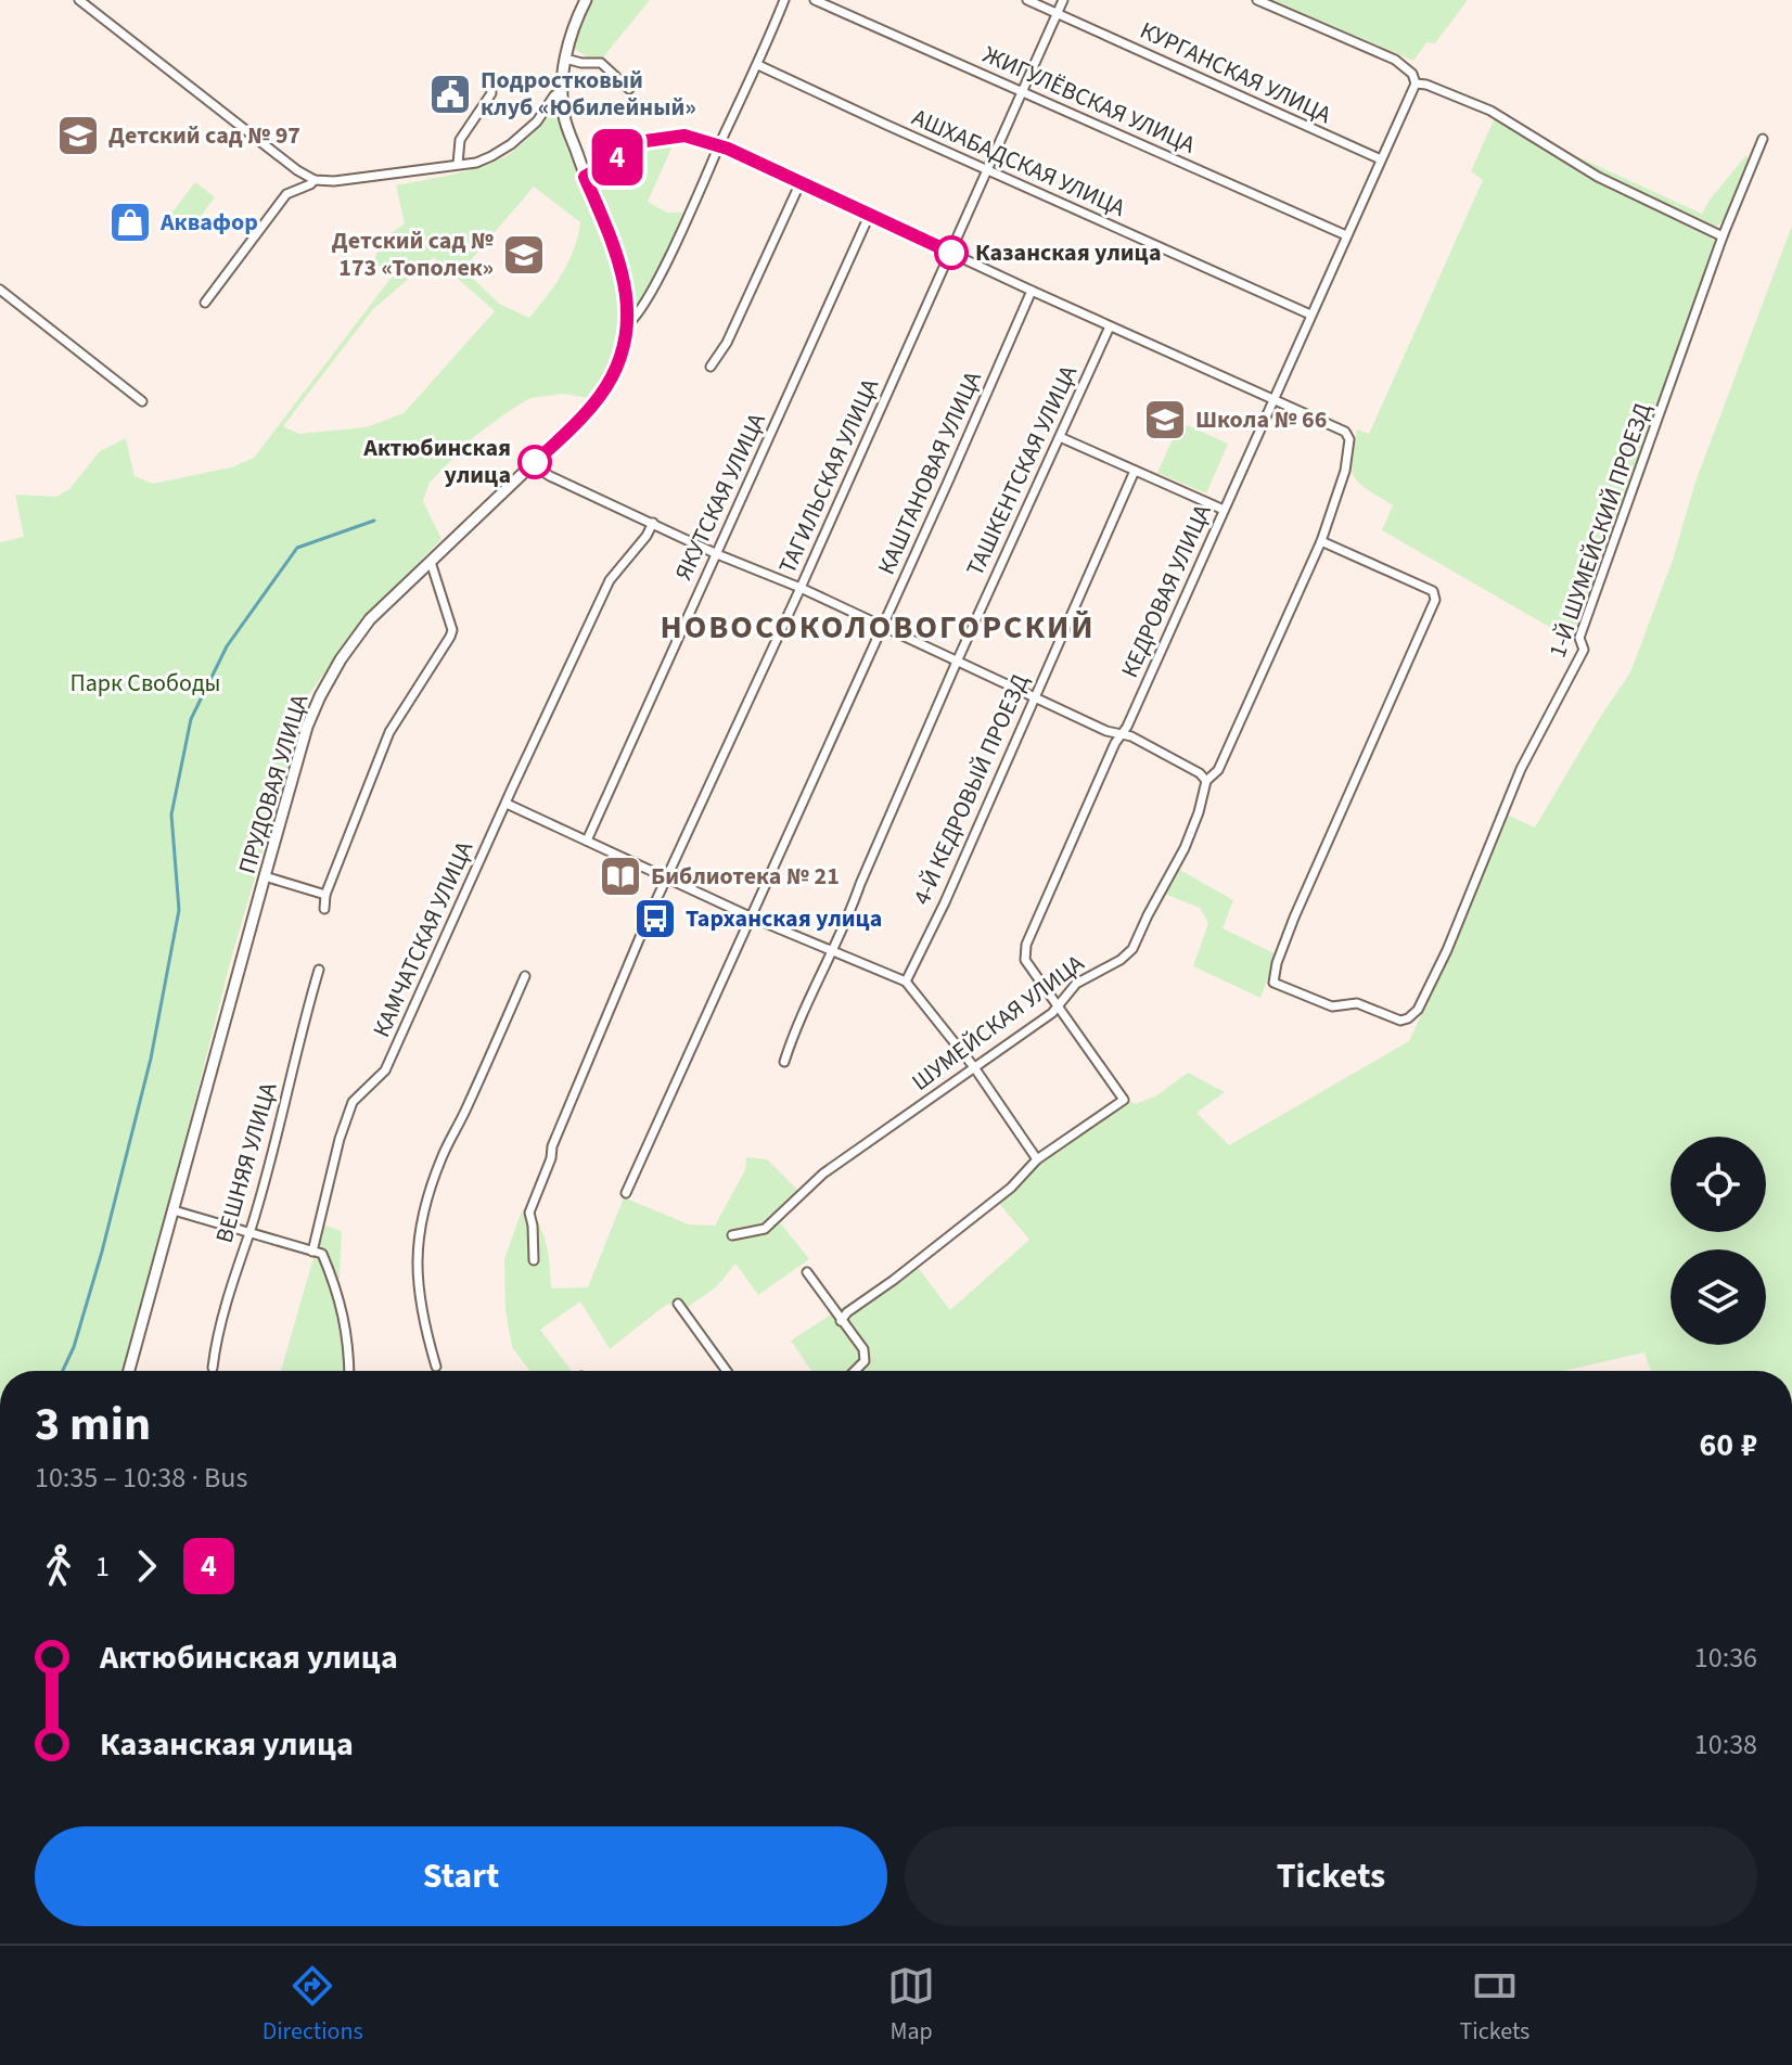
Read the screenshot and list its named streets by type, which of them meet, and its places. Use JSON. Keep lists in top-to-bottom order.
{
  "streets": {
    "main road": ["ПРУДОВАЯ УЛИЦА"],
    "street": [
      "КУРГАНСКАЯ УЛИЦА",
      "ЖИГУЛЁВСКАЯ УЛИЦА",
      "АШХАБАДСКАЯ УЛИЦА",
      "ТАШКЕНТСКАЯ УЛИЦА",
      "КАШТАНОВАЯ УЛИЦА",
      "ТАГИЛЬСКАЯ УЛИЦА",
      "ЯКУТСКАЯ УЛИЦА",
      "1-Й ШУМЕЙСКИЙ ПРОЕЗД",
      "КЕДРОВАЯ УЛИЦА",
      "4-Й КЕДРОВЫЙ ПРОЕЗД",
      "КАМЧАТСКАЯ УЛИЦА",
      "ШУМЕЙСКАЯ УЛИЦА",
      "ВЕШНЯЯ УЛИЦА"
    ]
  },
  "crossings": [
    ["КУРГАНСКАЯ УЛИЦА", "ТАГИЛЬСКАЯ УЛИЦА"],
    ["КУРГАНСКАЯ УЛИЦА", "КЕДРОВАЯ УЛИЦА"],
    ["ЖИГУЛЁВСКАЯ УЛИЦА", "ТАГИЛЬСКАЯ УЛИЦА"],
    ["ЖИГУЛЁВСКАЯ УЛИЦА", "КЕДРОВАЯ УЛИЦА"],
    ["АШХАБАДСКАЯ УЛИЦА", "ТАГИЛЬСКАЯ УЛИЦА"],
    ["АШХАБАДСКАЯ УЛИЦА", "КЕДРОВАЯ УЛИЦА"],
    ["1-Й ШУМЕЙСКИЙ ПРОЕЗД", "ШУМЕЙСКАЯ УЛИЦА"],
    ["КЕДРОВАЯ УЛИЦА", "ШУМЕЙСКАЯ УЛИЦА"]
  ],
  "districts": ["НОВОСОКОЛОВОГОРСКИЙ"],
  "parks": ["Парк Свободы"],
  "places": {
    "public building": ["Подростковый клуб «Юбилейный»"],
    "school or university": ["Детский сад № 97", "Детский сад № 173 «Тополек»", "Школа № 66"],
    "shop": ["Аквафор"],
    "other": ["Казанская улица", "Актюбинская улица"],
    "library": ["Библиотека № 21"],
    "bus stop": ["Тарханская улица"]
  },
  "lines": ["bus line 4"],
  "page": {
    "on_map": "4",
    "heading": ["3 min", "10:35 – 10:38 · Bus", "60 ₽"],
    "legs": ["1", "4"],
    "list": [
      {
        "name": "Актюбинская улица",
        "value": "10:36"
      },
      {
        "name": "Казанская улица",
        "value": "10:38"
      }
    ],
    "buttons": ["Start", "Tickets"],
    "tabs": ["Directions", "Map", "Tickets"]
  }
}
